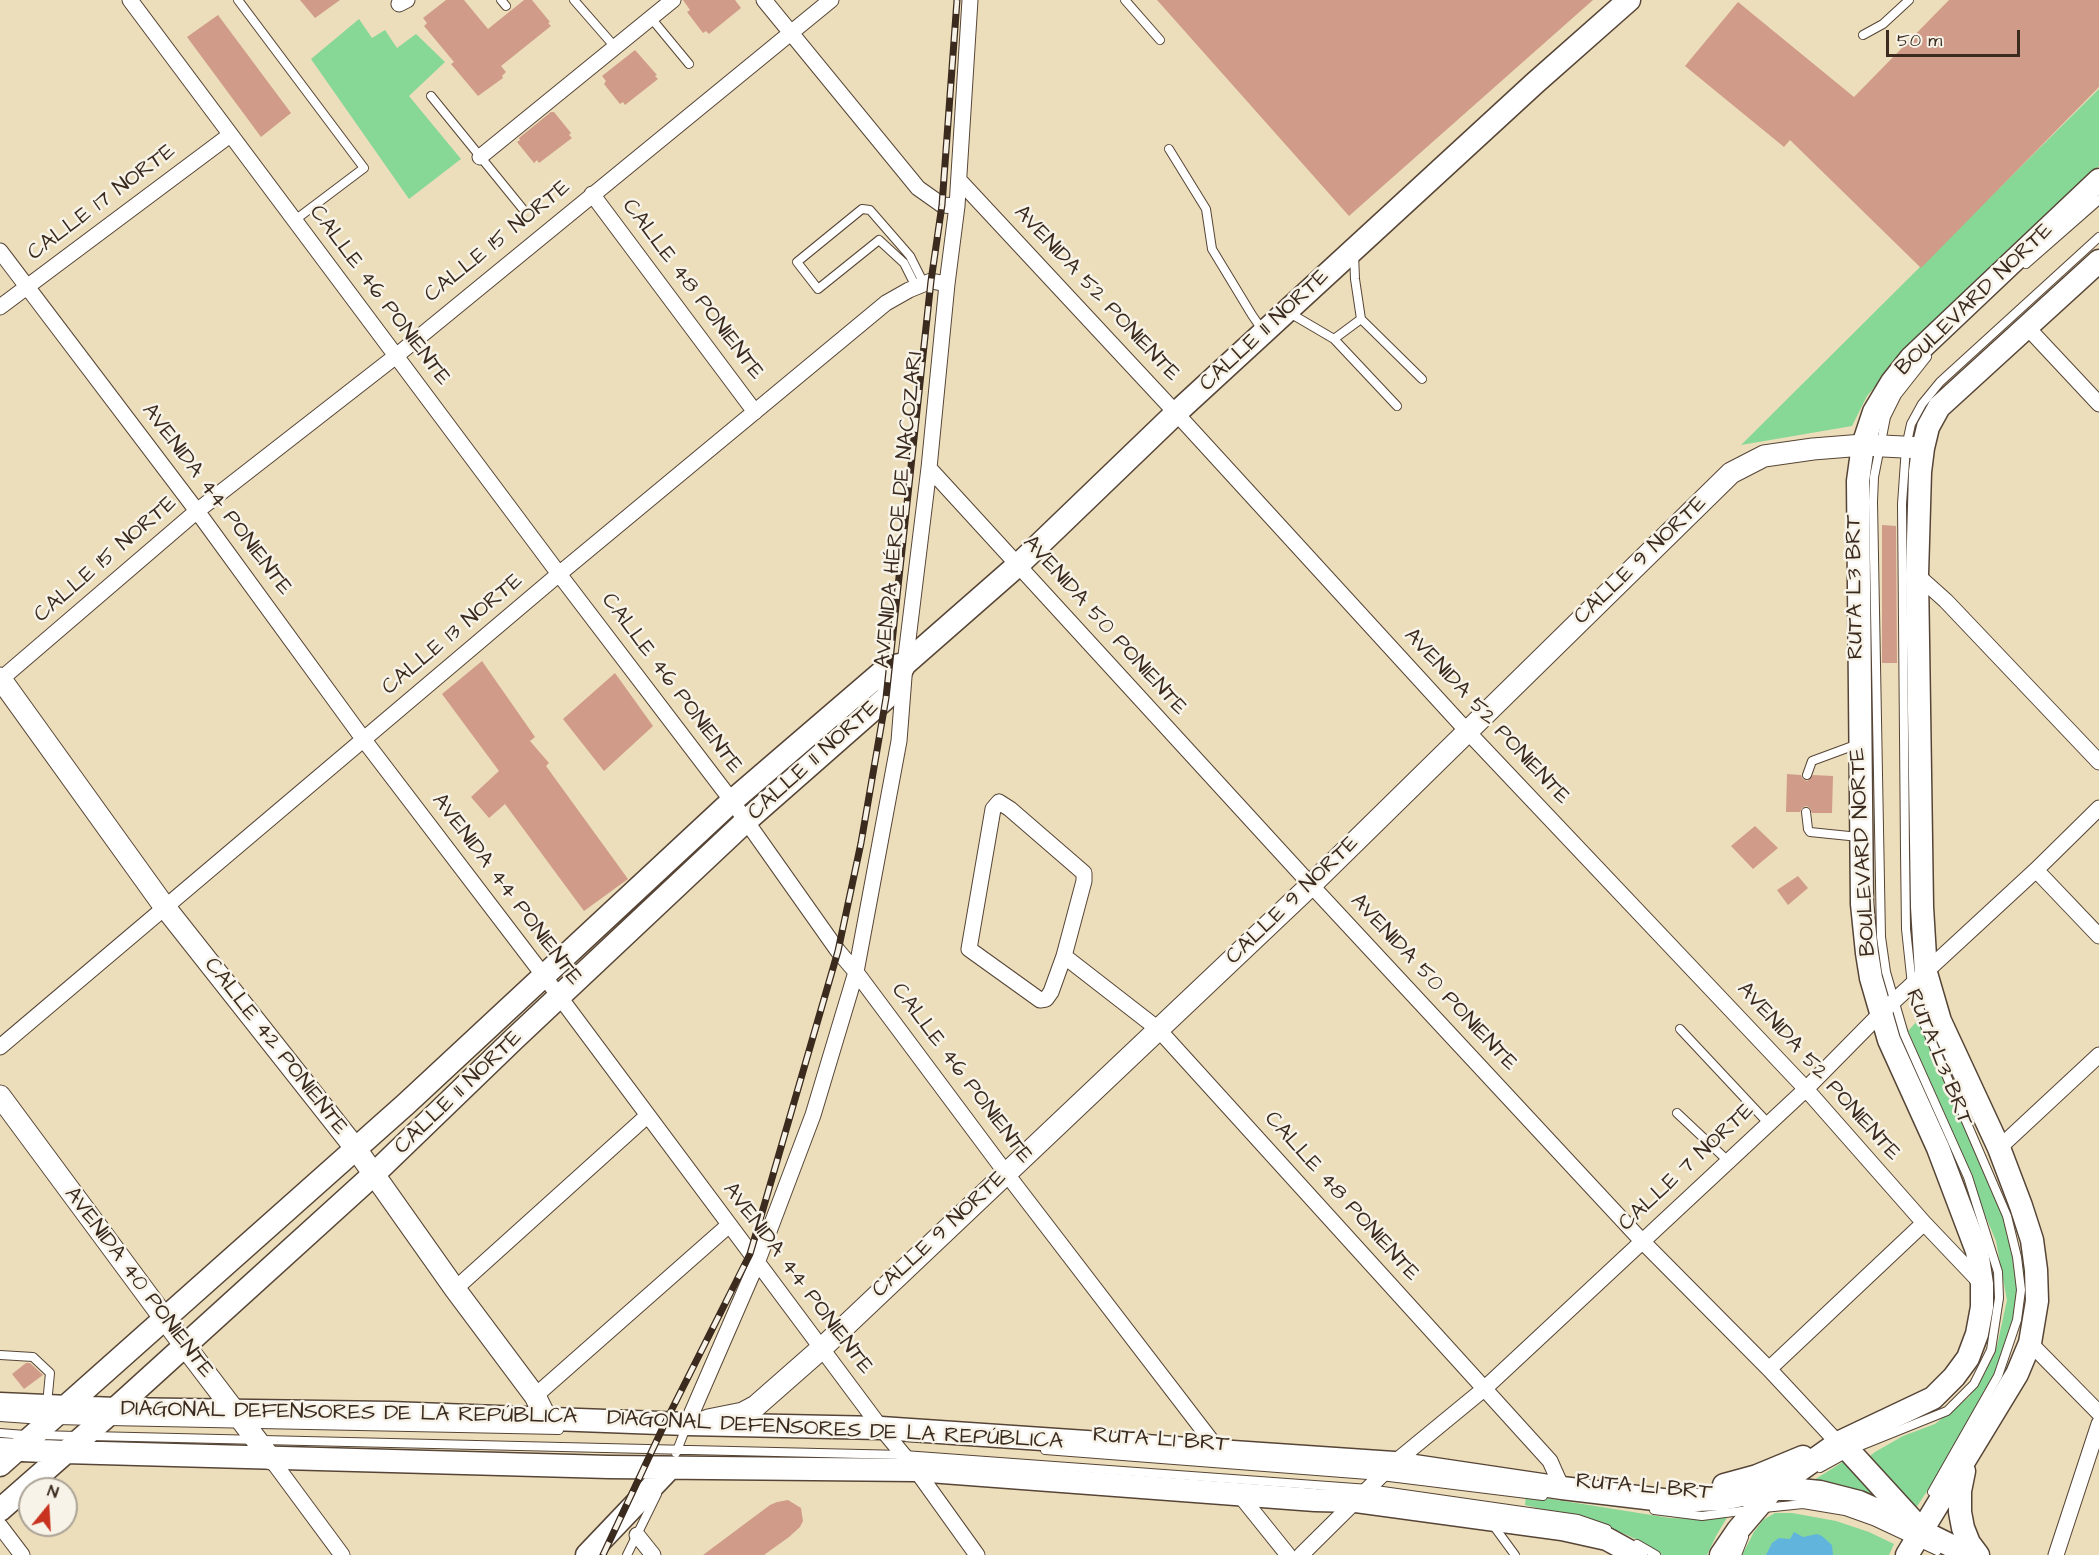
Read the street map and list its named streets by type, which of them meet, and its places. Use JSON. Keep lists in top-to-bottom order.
{
  "streets": {
    "main road": [
      "BOULEVARD NORTE",
      "CALLE 11 NORTE",
      "CALLE 9 NORTE",
      "CALLE 42 PONIENTE",
      "AVENIDA 40 PONIENTE",
      "DIAGONAL DEFENSORES DE LA REPÚBLICA"
    ],
    "street": [
      "CALLE 17 NORTE",
      "CALLE 15 NORTE",
      "CALLE 48 PONIENTE",
      "AVENIDA 52 PONIENTE",
      "CALLE 46 PONIENTE",
      "AVENIDA 44 PONIENTE",
      "AVENIDA HÉROE DE NACOZARI",
      "AVENIDA 50 PONIENTE",
      "CALLE 13 NORTE",
      "CALLE 7 NORTE"
    ],
    "lane": ["RUTA L3 BRT", "RUTA L1 BRT"]
  },
  "crossings": [
    ["CALLE 17 NORTE", "CALLE 46 PONIENTE"],
    ["CALLE 17 NORTE", "AVENIDA 44 PONIENTE"],
    ["CALLE 15 NORTE", "CALLE 48 PONIENTE"],
    ["CALLE 15 NORTE", "CALLE 46 PONIENTE"],
    ["CALLE 15 NORTE", "AVENIDA 44 PONIENTE"],
    ["CALLE 15 NORTE", "CALLE 42 PONIENTE"],
    ["CALLE 48 PONIENTE", "CALLE 9 NORTE"],
    ["CALLE 48 PONIENTE", "CALLE 13 NORTE"],
    ["CALLE 48 PONIENTE", "CALLE 7 NORTE"],
    ["CALLE 48 PONIENTE", "DIAGONAL DEFENSORES DE LA REPÚBLICA"],
    ["AVENIDA 52 PONIENTE", "BOULEVARD NORTE"],
    ["AVENIDA 52 PONIENTE", "CALLE 11 NORTE"],
    ["AVENIDA 52 PONIENTE", "AVENIDA HÉROE DE NACOZARI"],
    ["AVENIDA 52 PONIENTE", "CALLE 9 NORTE"],
    ["AVENIDA 52 PONIENTE", "CALLE 7 NORTE"],
    ["CALLE 46 PONIENTE", "CALLE 11 NORTE"],
    ["CALLE 46 PONIENTE", "AVENIDA HÉROE DE NACOZARI"],
    ["CALLE 46 PONIENTE", "CALLE 9 NORTE"],
    ["CALLE 46 PONIENTE", "CALLE 13 NORTE"],
    ["CALLE 46 PONIENTE", "DIAGONAL DEFENSORES DE LA REPÚBLICA"],
    ["BOULEVARD NORTE", "CALLE 9 NORTE"],
    ["BOULEVARD NORTE", "RUTA L3 BRT"],
    ["BOULEVARD NORTE", "AVENIDA 50 PONIENTE"],
    ["BOULEVARD NORTE", "CALLE 7 NORTE"],
    ["BOULEVARD NORTE", "DIAGONAL DEFENSORES DE LA REPÚBLICA"],
    ["BOULEVARD NORTE", "RUTA L1 BRT"],
    ["CALLE 11 NORTE", "AVENIDA 44 PONIENTE"],
    ["CALLE 11 NORTE", "AVENIDA HÉROE DE NACOZARI"],
    ["CALLE 11 NORTE", "AVENIDA 50 PONIENTE"],
    ["CALLE 11 NORTE", "CALLE 42 PONIENTE"],
    ["CALLE 11 NORTE", "AVENIDA 40 PONIENTE"],
    ["CALLE 11 NORTE", "DIAGONAL DEFENSORES DE LA REPÚBLICA"],
    ["AVENIDA 44 PONIENTE", "AVENIDA HÉROE DE NACOZARI"],
    ["AVENIDA 44 PONIENTE", "CALLE 9 NORTE"],
    ["AVENIDA 44 PONIENTE", "CALLE 13 NORTE"],
    ["AVENIDA 44 PONIENTE", "DIAGONAL DEFENSORES DE LA REPÚBLICA"],
    ["AVENIDA 44 PONIENTE", "RUTA L1 BRT"],
    ["AVENIDA HÉROE DE NACOZARI", "CALLE 9 NORTE"],
    ["AVENIDA HÉROE DE NACOZARI", "AVENIDA 50 PONIENTE"],
    ["AVENIDA HÉROE DE NACOZARI", "CALLE 13 NORTE"],
    ["AVENIDA HÉROE DE NACOZARI", "DIAGONAL DEFENSORES DE LA REPÚBLICA"],
    ["CALLE 9 NORTE", "RUTA L3 BRT"],
    ["CALLE 9 NORTE", "AVENIDA 50 PONIENTE"],
    ["CALLE 9 NORTE", "DIAGONAL DEFENSORES DE LA REPÚBLICA"],
    ["RUTA L3 BRT", "AVENIDA 50 PONIENTE"],
    ["RUTA L3 BRT", "CALLE 7 NORTE"],
    ["AVENIDA 50 PONIENTE", "CALLE 7 NORTE"],
    ["CALLE 13 NORTE", "CALLE 42 PONIENTE"],
    ["CALLE 42 PONIENTE", "DIAGONAL DEFENSORES DE LA REPÚBLICA"],
    ["CALLE 7 NORTE", "DIAGONAL DEFENSORES DE LA REPÚBLICA"],
    ["CALLE 7 NORTE", "RUTA L1 BRT"],
    ["AVENIDA 40 PONIENTE", "DIAGONAL DEFENSORES DE LA REPÚBLICA"],
    ["DIAGONAL DEFENSORES DE LA REPÚBLICA", "RUTA L1 BRT"]
  ],
  "scale_bar": "50 m",
  "north": "top"
}
